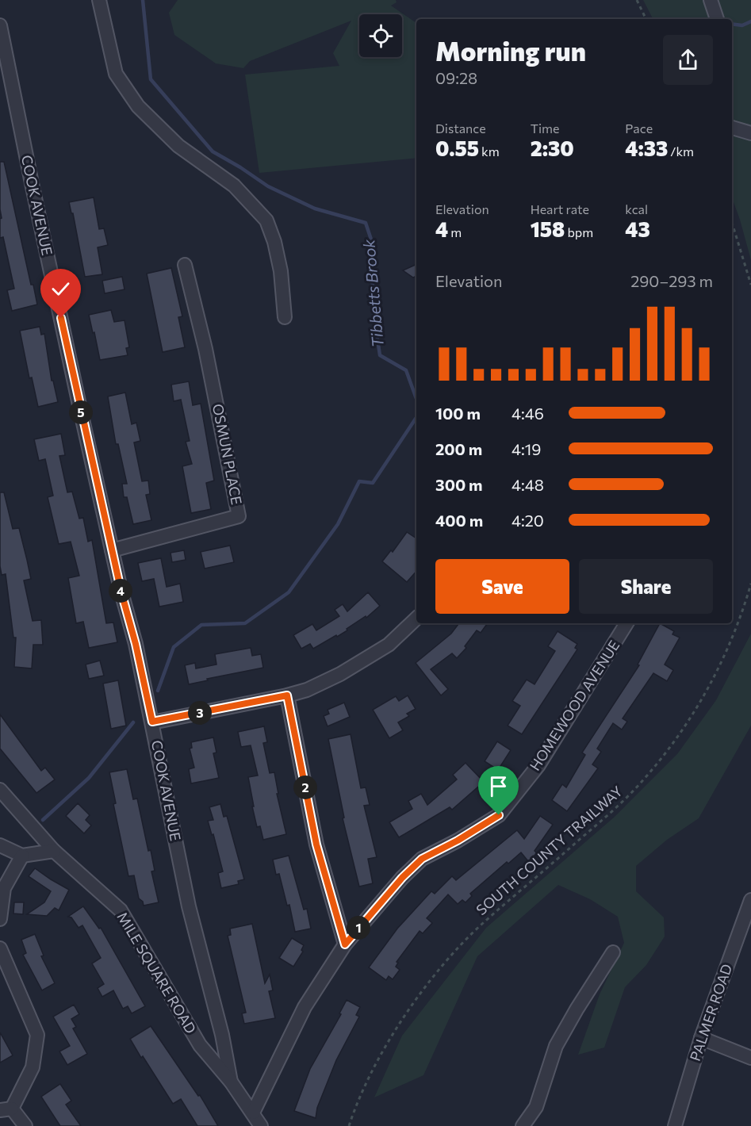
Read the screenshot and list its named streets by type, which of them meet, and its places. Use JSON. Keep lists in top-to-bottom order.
{
  "streets": {
    "street": [
      "COOK AVENUE",
      "OSMUN PLACE",
      "HOMEWOOD AVENUE",
      "MILE SQUARE ROAD",
      "PALMER ROAD"
    ],
    "path": ["SOUTH COUNTY TRAILWAY"]
  },
  "crossings": [
    ["COOK AVENUE", "OSMUN PLACE"],
    ["COOK AVENUE", "MILE SQUARE ROAD"],
    ["HOMEWOOD AVENUE", "MILE SQUARE ROAD"]
  ],
  "water": ["Tibbetts Brook"],
  "page": {
    "heading": ["Morning run", "09:28"],
    "stats": [
      ["Distance", "0.55 km"],
      ["Time", "2:30"],
      ["Pace", "4:33 /km"],
      ["Elevation", "4 m"],
      ["Heart rate", "158 bpm"],
      ["kcal", "43"]
    ],
    "chart": ["Elevation", "290–293 m"],
    "list": [
      {
        "name": "100 m",
        "note": "4:46"
      },
      {
        "name": "200 m",
        "note": "4:19"
      },
      {
        "name": "300 m",
        "note": "4:48"
      },
      {
        "name": "400 m",
        "note": "4:20"
      }
    ],
    "pins": [
      "5",
      "4",
      "3",
      "2",
      "1"
    ],
    "buttons": ["Save", "Share"]
  }
}
